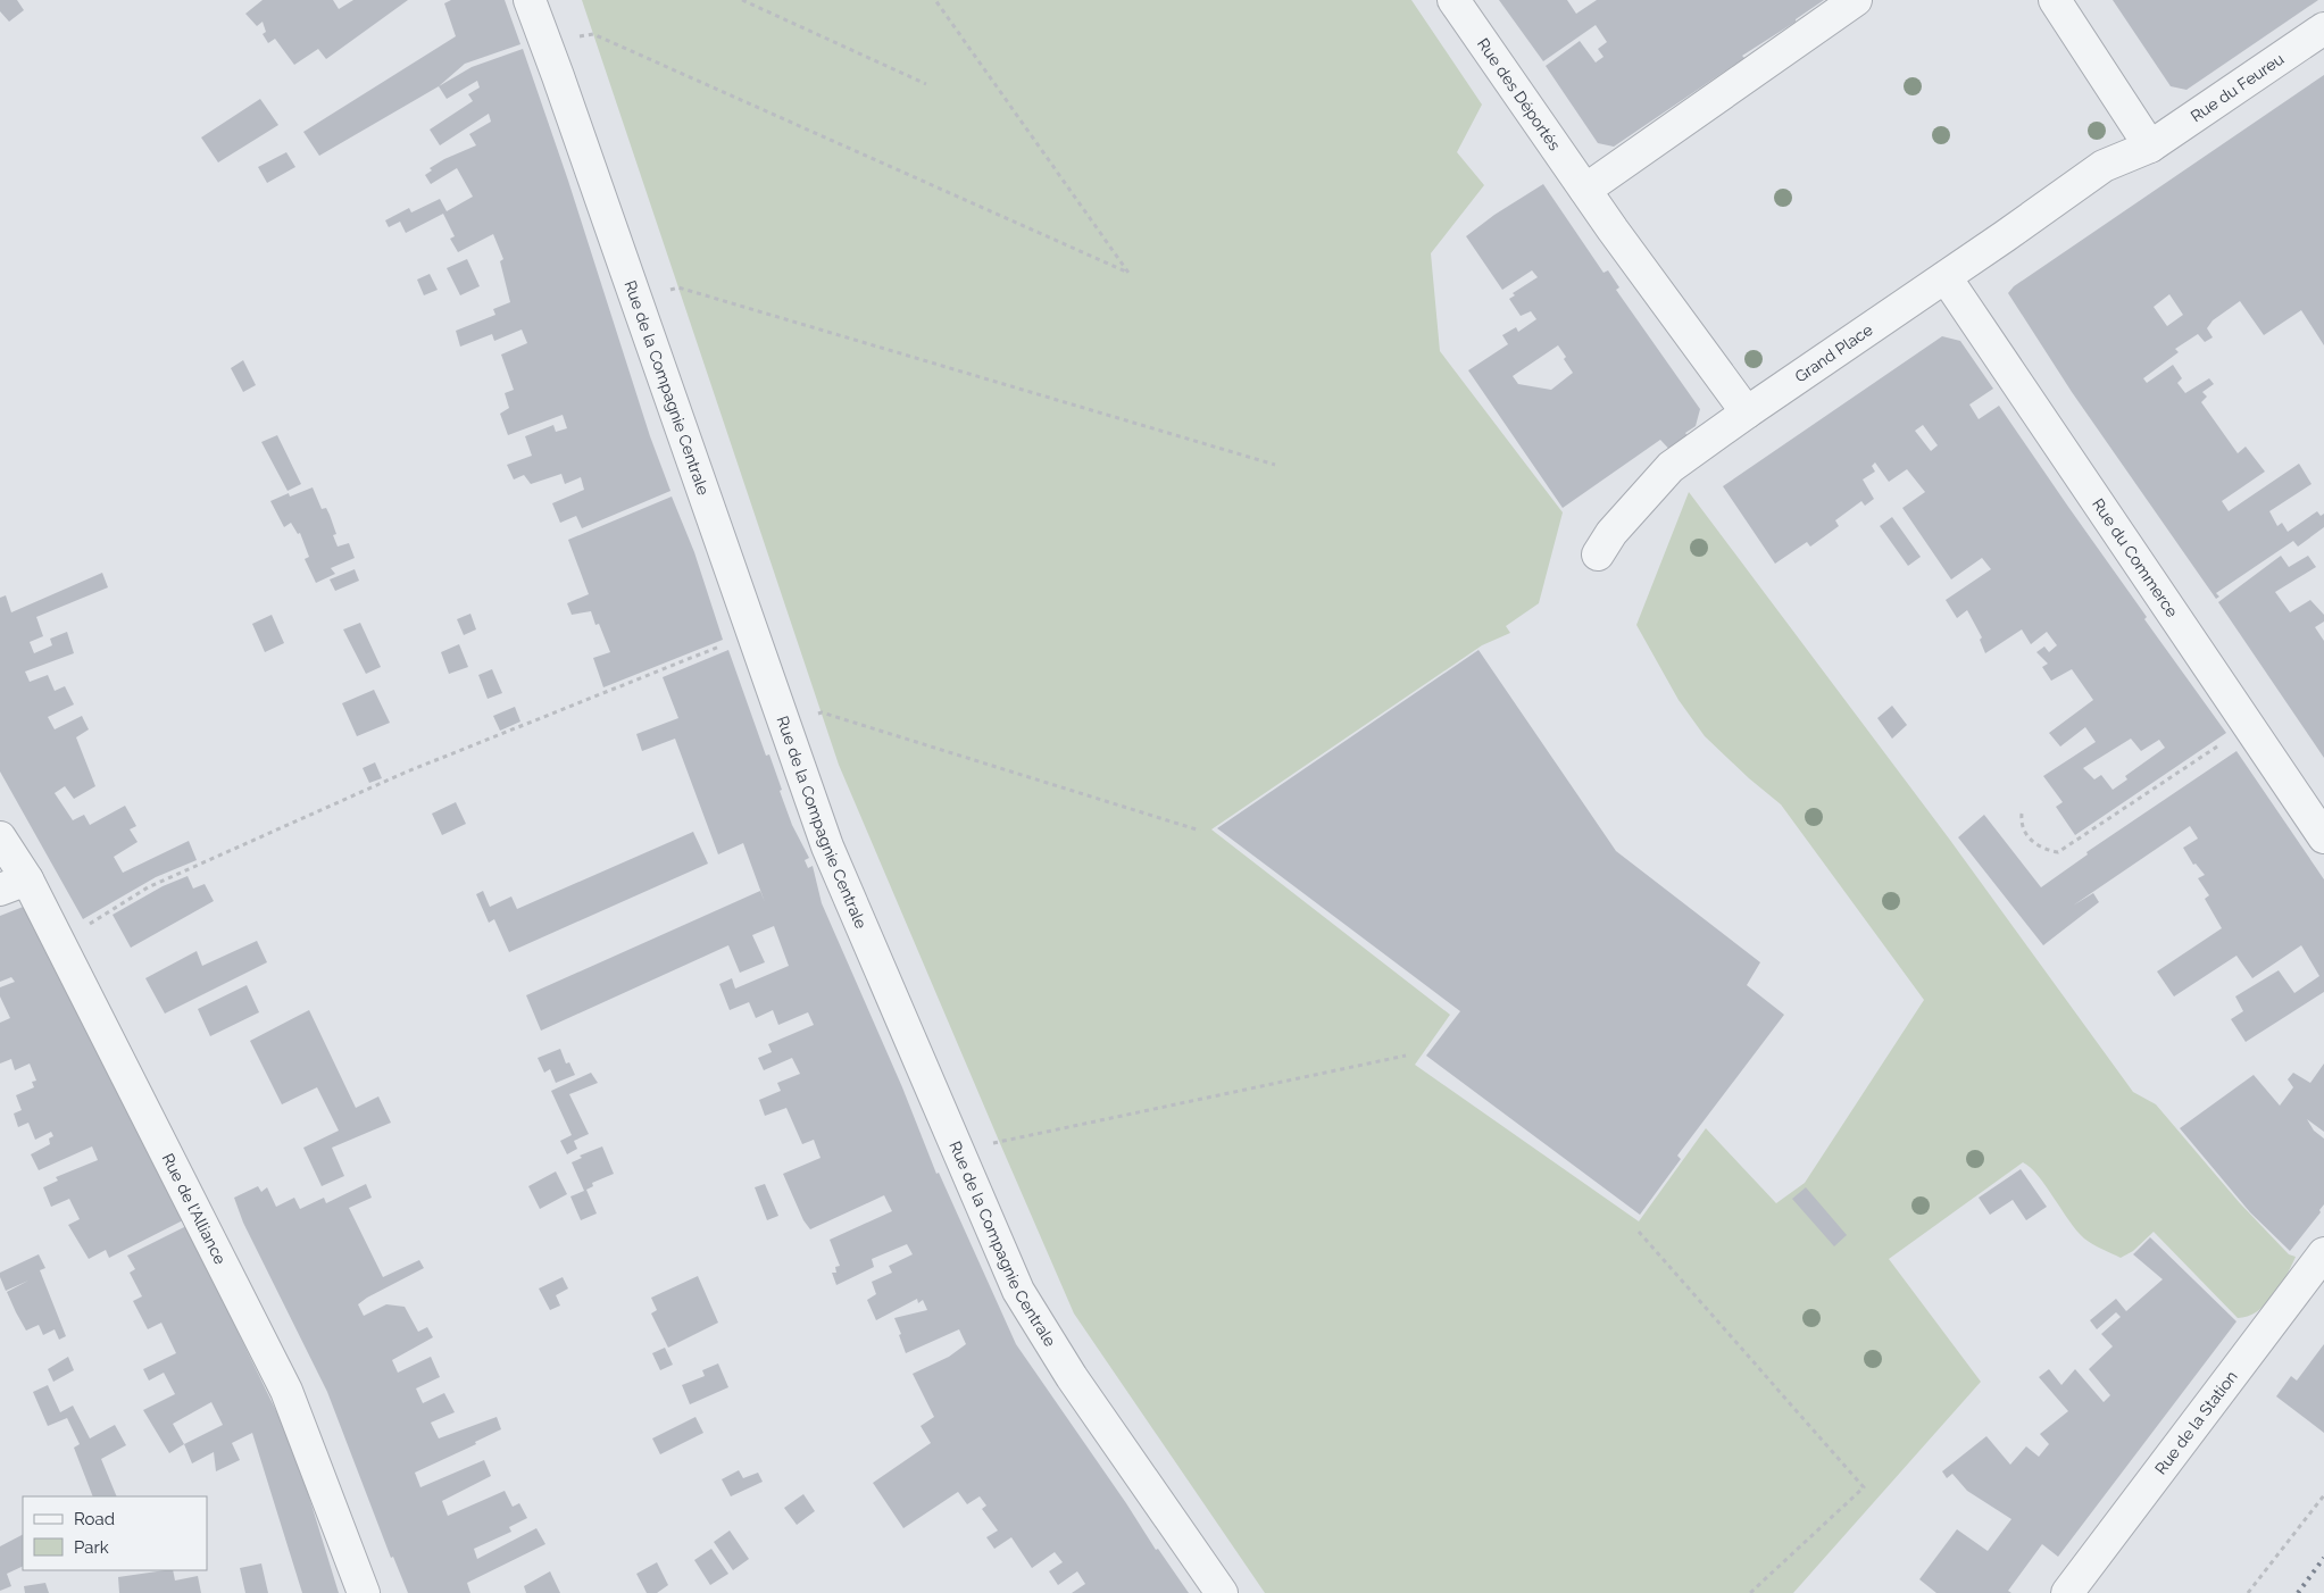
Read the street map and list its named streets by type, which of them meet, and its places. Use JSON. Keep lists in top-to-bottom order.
{
  "streets": {
    "street": [
      "Rue du Feureu",
      "Rue des Déportés",
      "Grand Place",
      "Rue de la Compagnie Centrale",
      "Rue du Commerce",
      "Rue de l'Alliance",
      "Rue de la Station"
    ]
  },
  "crossings": [
    ["Rue du Feureu", "Grand Place"],
    ["Grand Place", "Rue du Commerce"]
  ],
  "legend": ["Road", "Park"]
}
